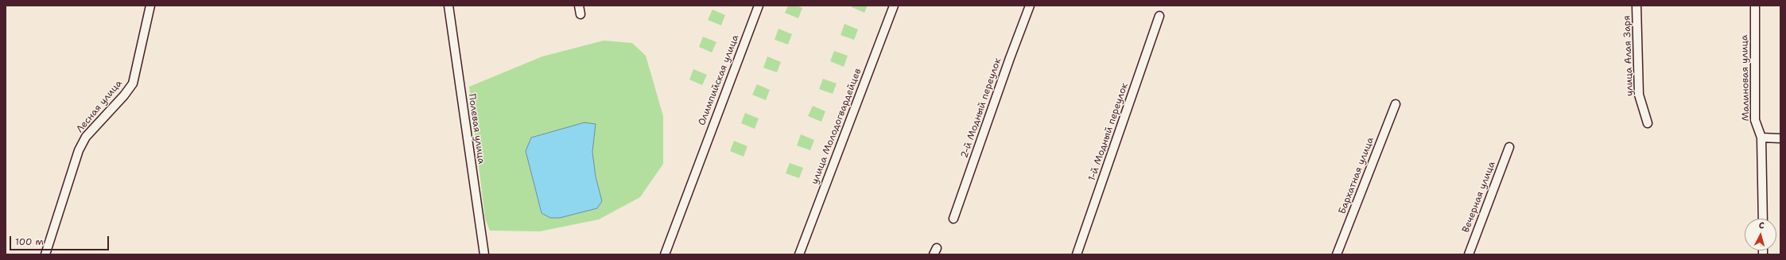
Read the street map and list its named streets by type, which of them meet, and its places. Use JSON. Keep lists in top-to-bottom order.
{
  "streets": {
    "street": [
      "улица Алая Заря",
      "Малиновая улица",
      "Олимпийская улица",
      "Лесная улица",
      "2-й Модный переулок",
      "улица Молодогвардейцев",
      "Полевая улица",
      "1-й Модный переулок",
      "Бархатная улица",
      "Вечерная улица"
    ]
  },
  "scale_bar": "100 m",
  "north": "top"
}
